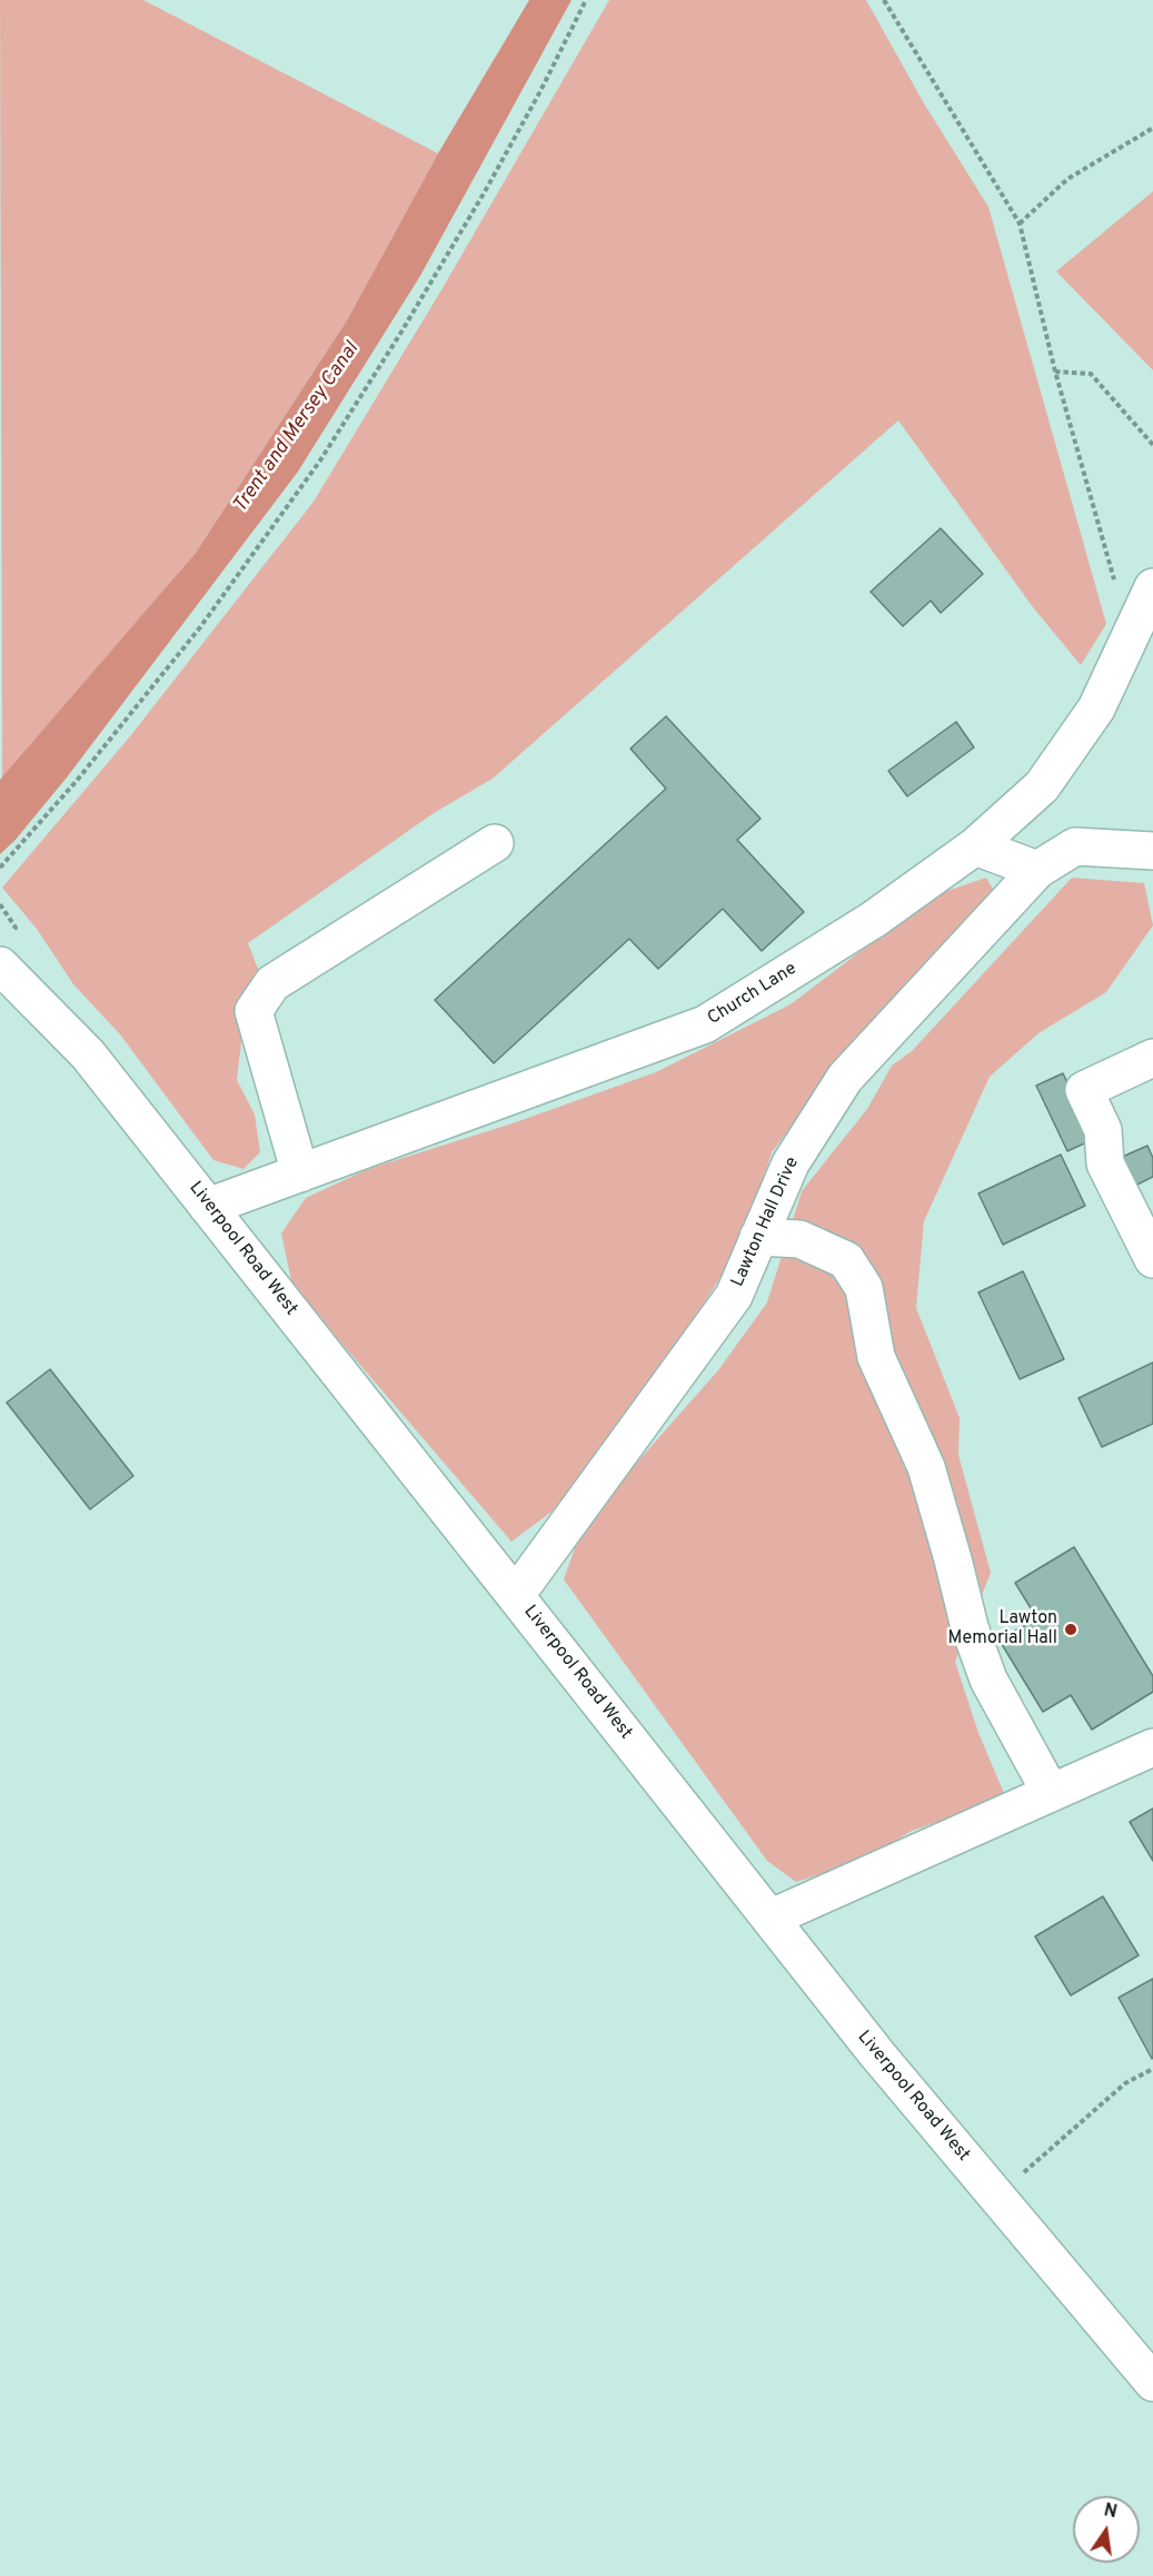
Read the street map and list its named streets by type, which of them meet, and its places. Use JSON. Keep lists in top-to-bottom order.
{
  "streets": {
    "street": ["Church Lane", "Lawton Hall Drive", "Liverpool Road West"]
  },
  "crossings": [
    ["Church Lane", "Liverpool Road West"],
    ["Lawton Hall Drive", "Liverpool Road West"]
  ],
  "water": ["Trent and Mersey Canal"],
  "places": ["Lawton Memorial Hall"],
  "north": "top"
}
